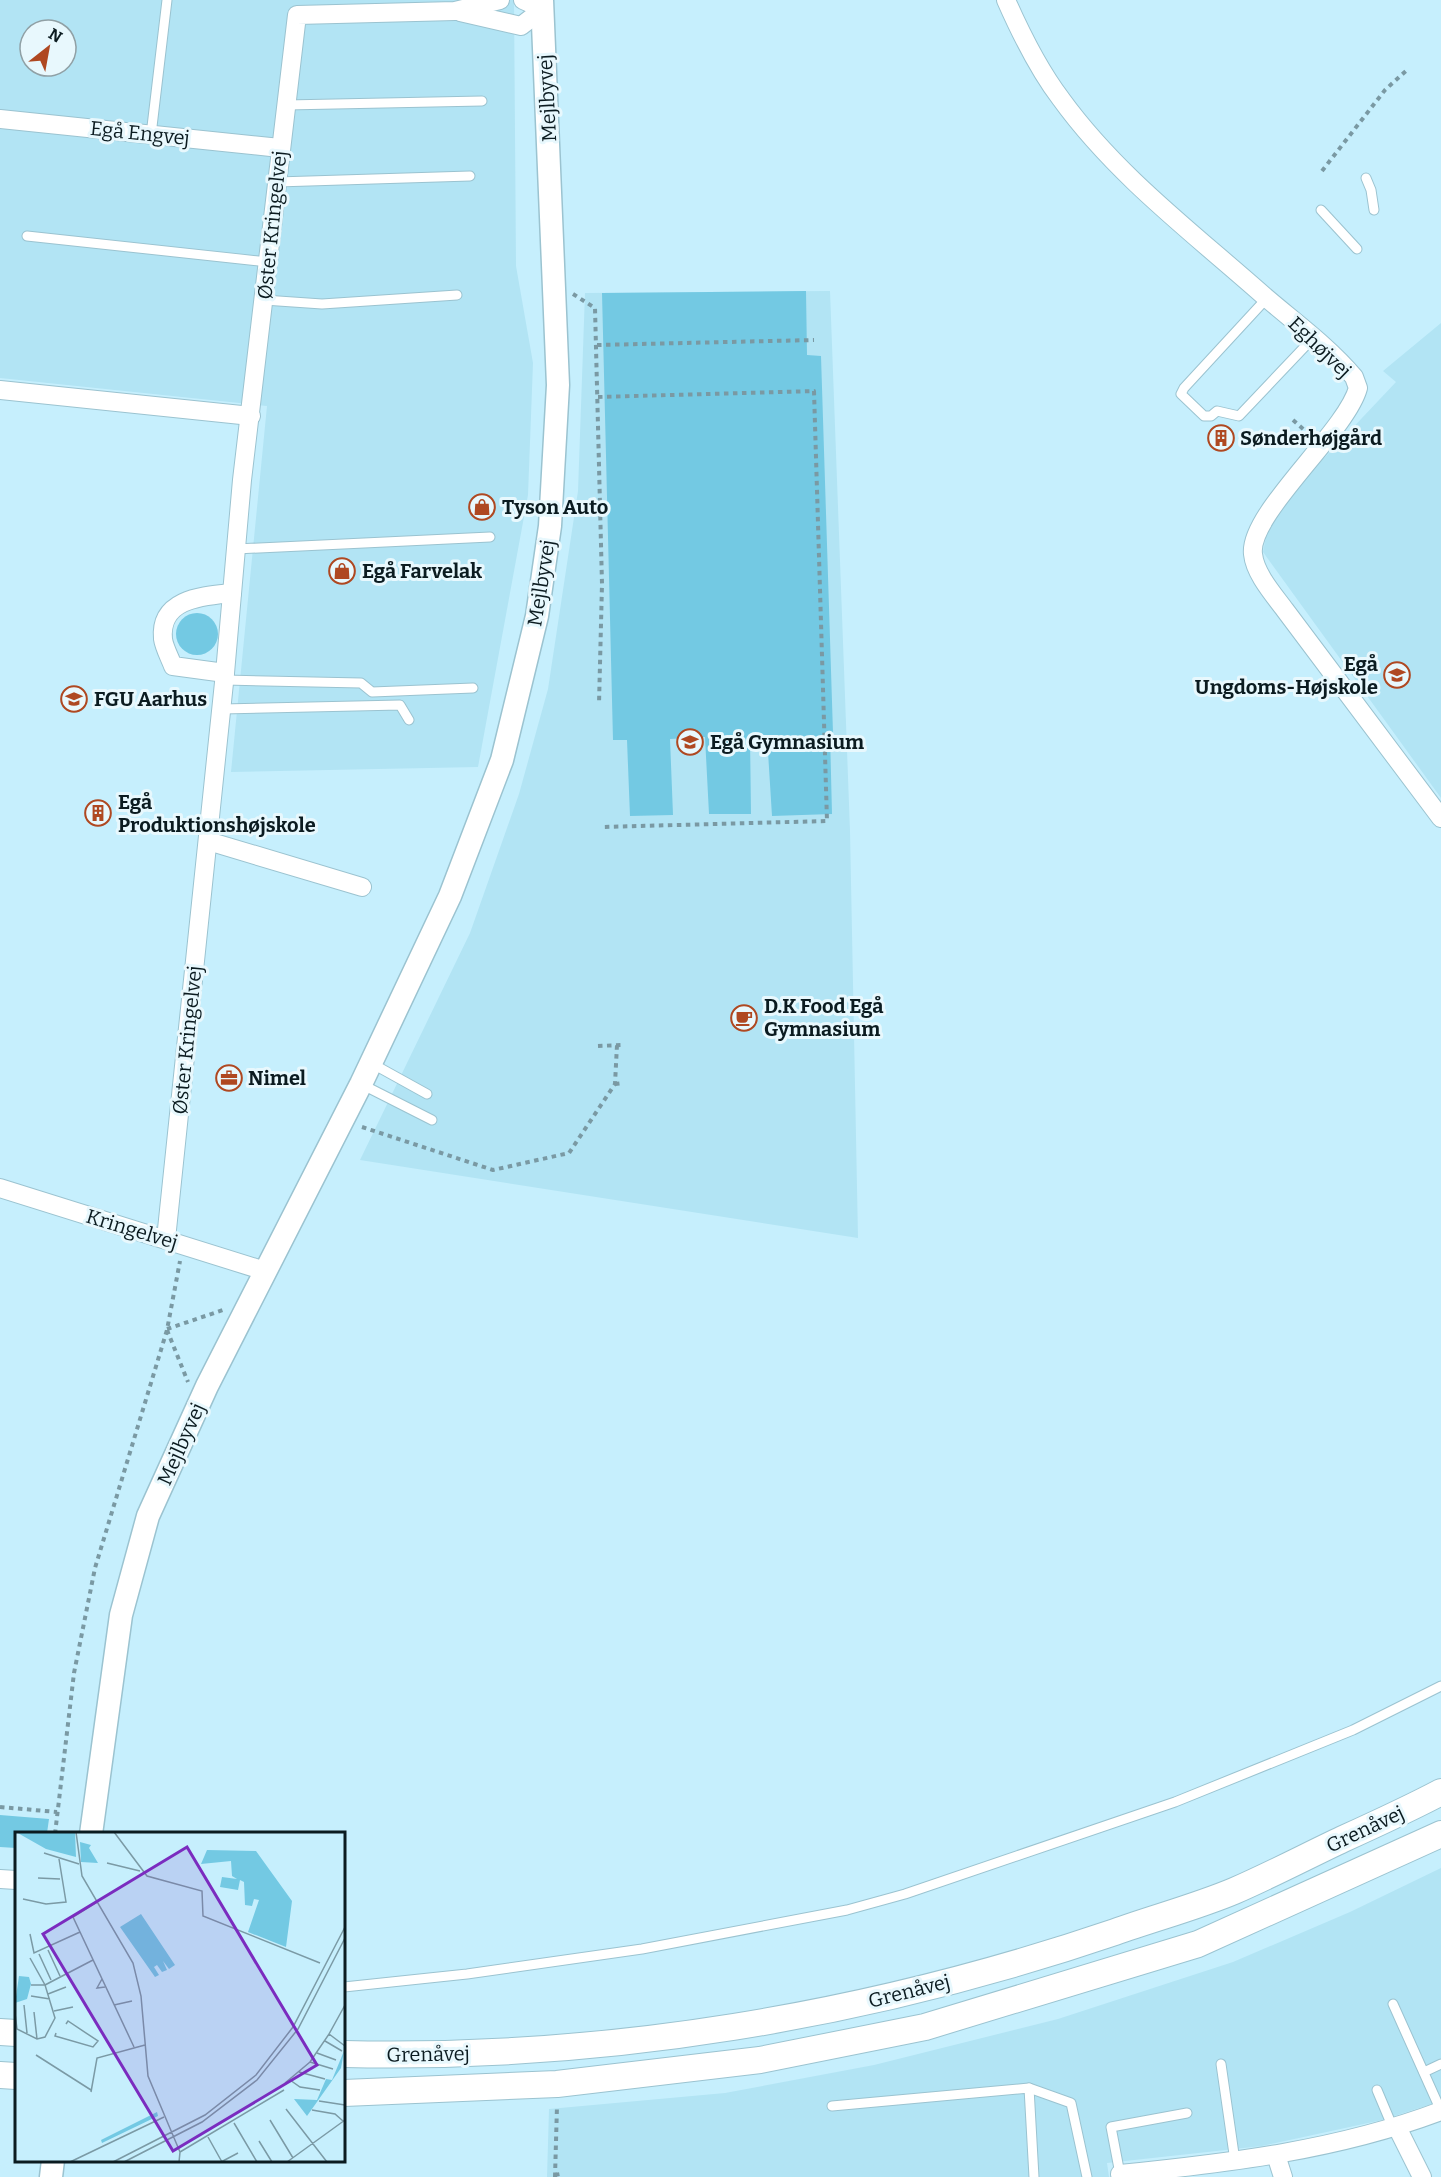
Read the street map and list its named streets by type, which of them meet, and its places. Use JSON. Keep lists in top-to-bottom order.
{
  "streets": {
    "main road": ["Grenåvej"],
    "street": [
      "Mejlbyvej",
      "Egå Engvej",
      "Øster Kringelvej",
      "Eghøjvej",
      "Kringelvej"
    ]
  },
  "crossings": [
    ["Mejlbyvej", "Øster Kringelvej"],
    ["Mejlbyvej", "Kringelvej"],
    ["Egå Engvej", "Øster Kringelvej"],
    ["Øster Kringelvej", "Kringelvej"]
  ],
  "places": {
    "building": ["Sønderhøjgård", "Egå Produktionshøjskole"],
    "shop": ["Tyson Auto", "Egå Farvelak"],
    "school or university": ["Egå Ungdoms-Højskole", "FGU Aarhus", "Egå Gymnasium"],
    "cafe": ["D.K Food Egå Gymnasium"],
    "office": ["Nimel"]
  },
  "north": "top right"
}
